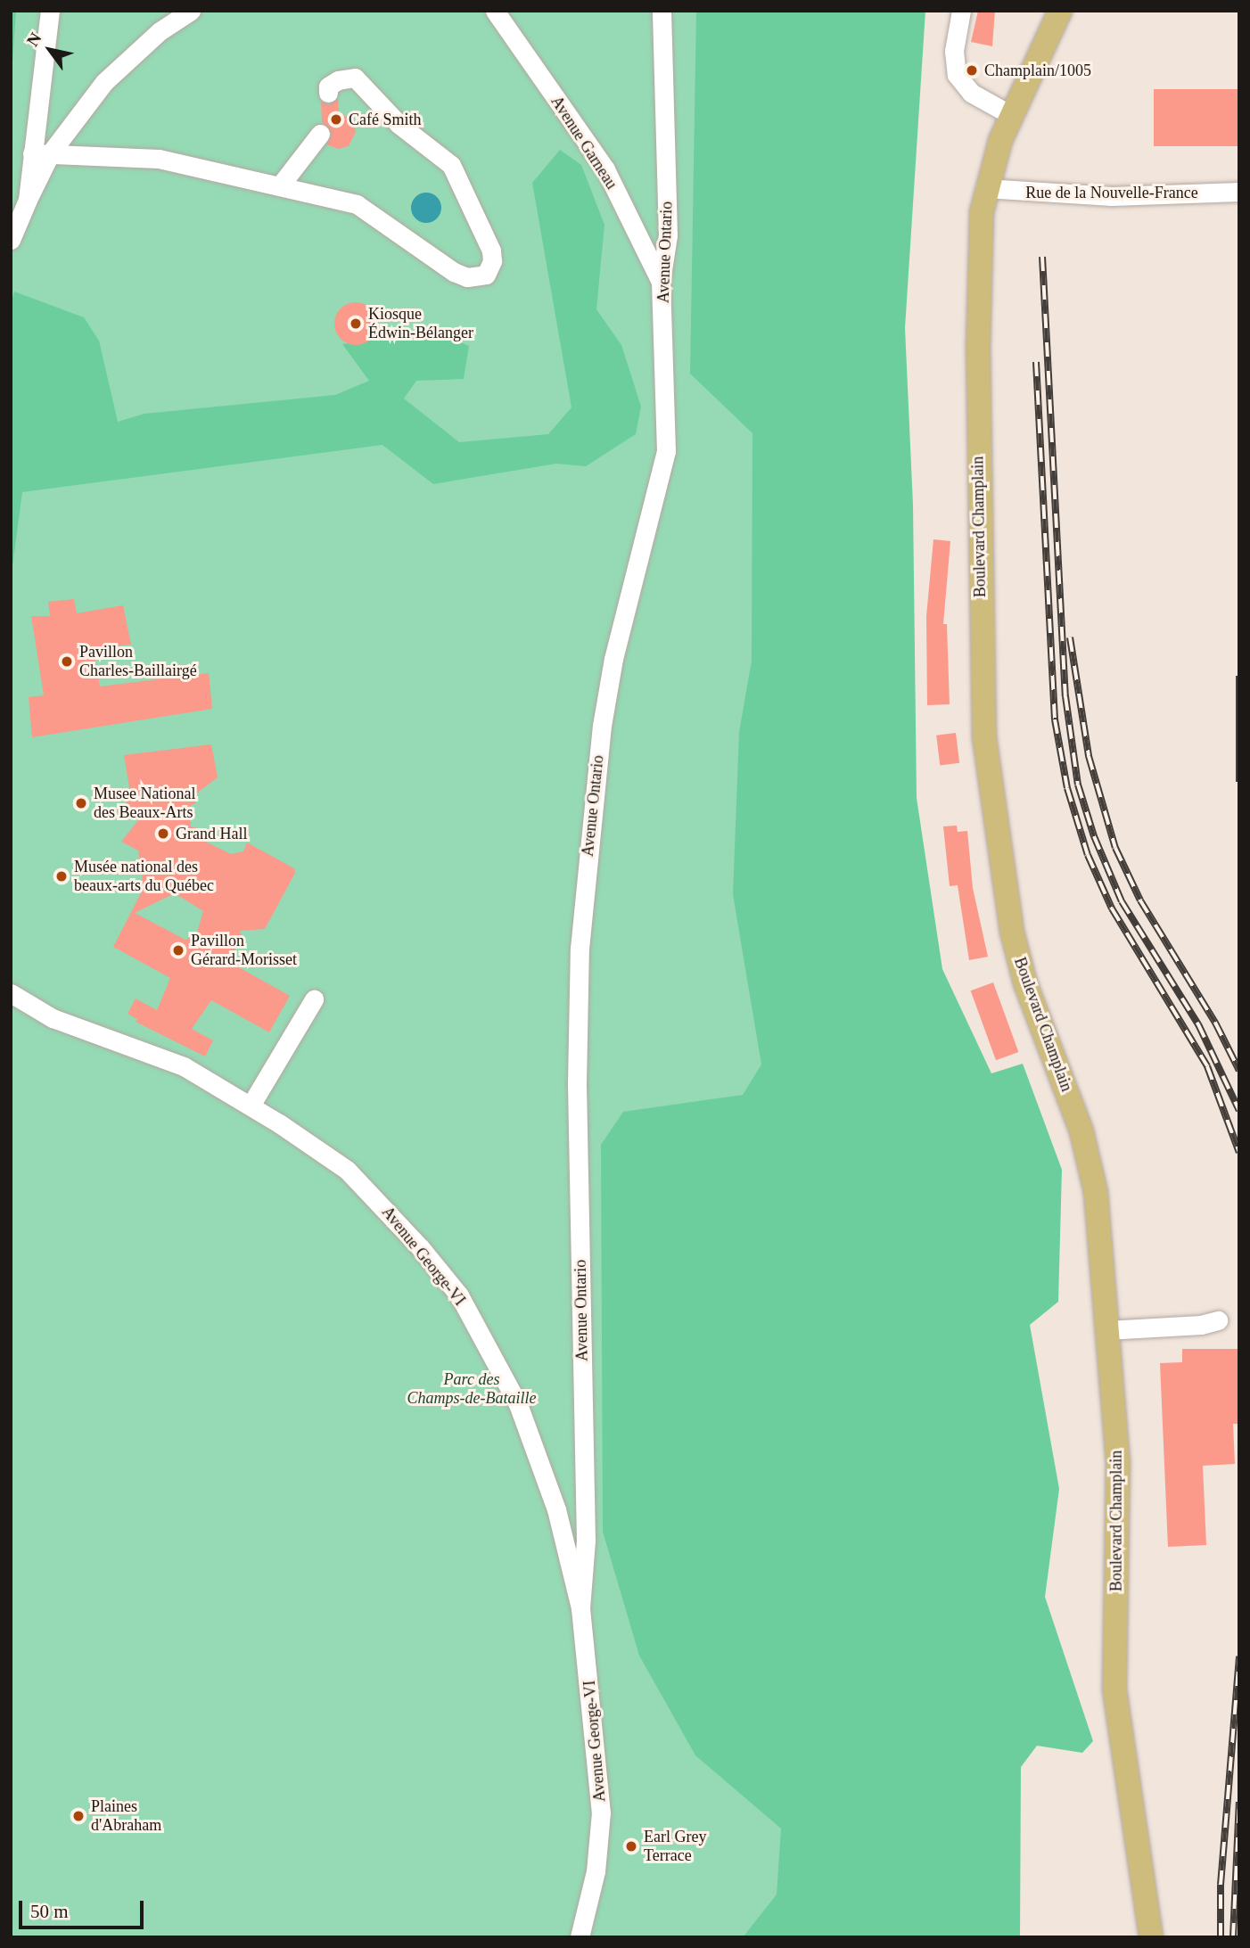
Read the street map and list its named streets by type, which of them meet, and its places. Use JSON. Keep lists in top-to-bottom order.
{
  "streets": {
    "main road": ["Boulevard Champlain"],
    "street": [
      "Avenue Garneau",
      "Rue de la Nouvelle-France",
      "Avenue Ontario",
      "Avenue George-VI"
    ]
  },
  "crossings": [
    ["Avenue Garneau", "Avenue Ontario"],
    ["Rue de la Nouvelle-France", "Boulevard Champlain"],
    ["Avenue Ontario", "Avenue George-VI"]
  ],
  "parks": ["Parc des Champs-de-Bataille"],
  "places": [
    "Champlain/1005",
    "Café Smith",
    "Kiosque Édwin-Bélanger",
    "Pavillon Charles-Baillairgé",
    "Musee National des Beaux-Arts",
    "Grand Hall",
    "Musée national des beaux-arts du Québec",
    "Pavillon Gérard-Morisset",
    "Plaines d'Abraham",
    "Earl Grey Terrace"
  ],
  "scale_bar": "50 m",
  "north": "top left"
}
